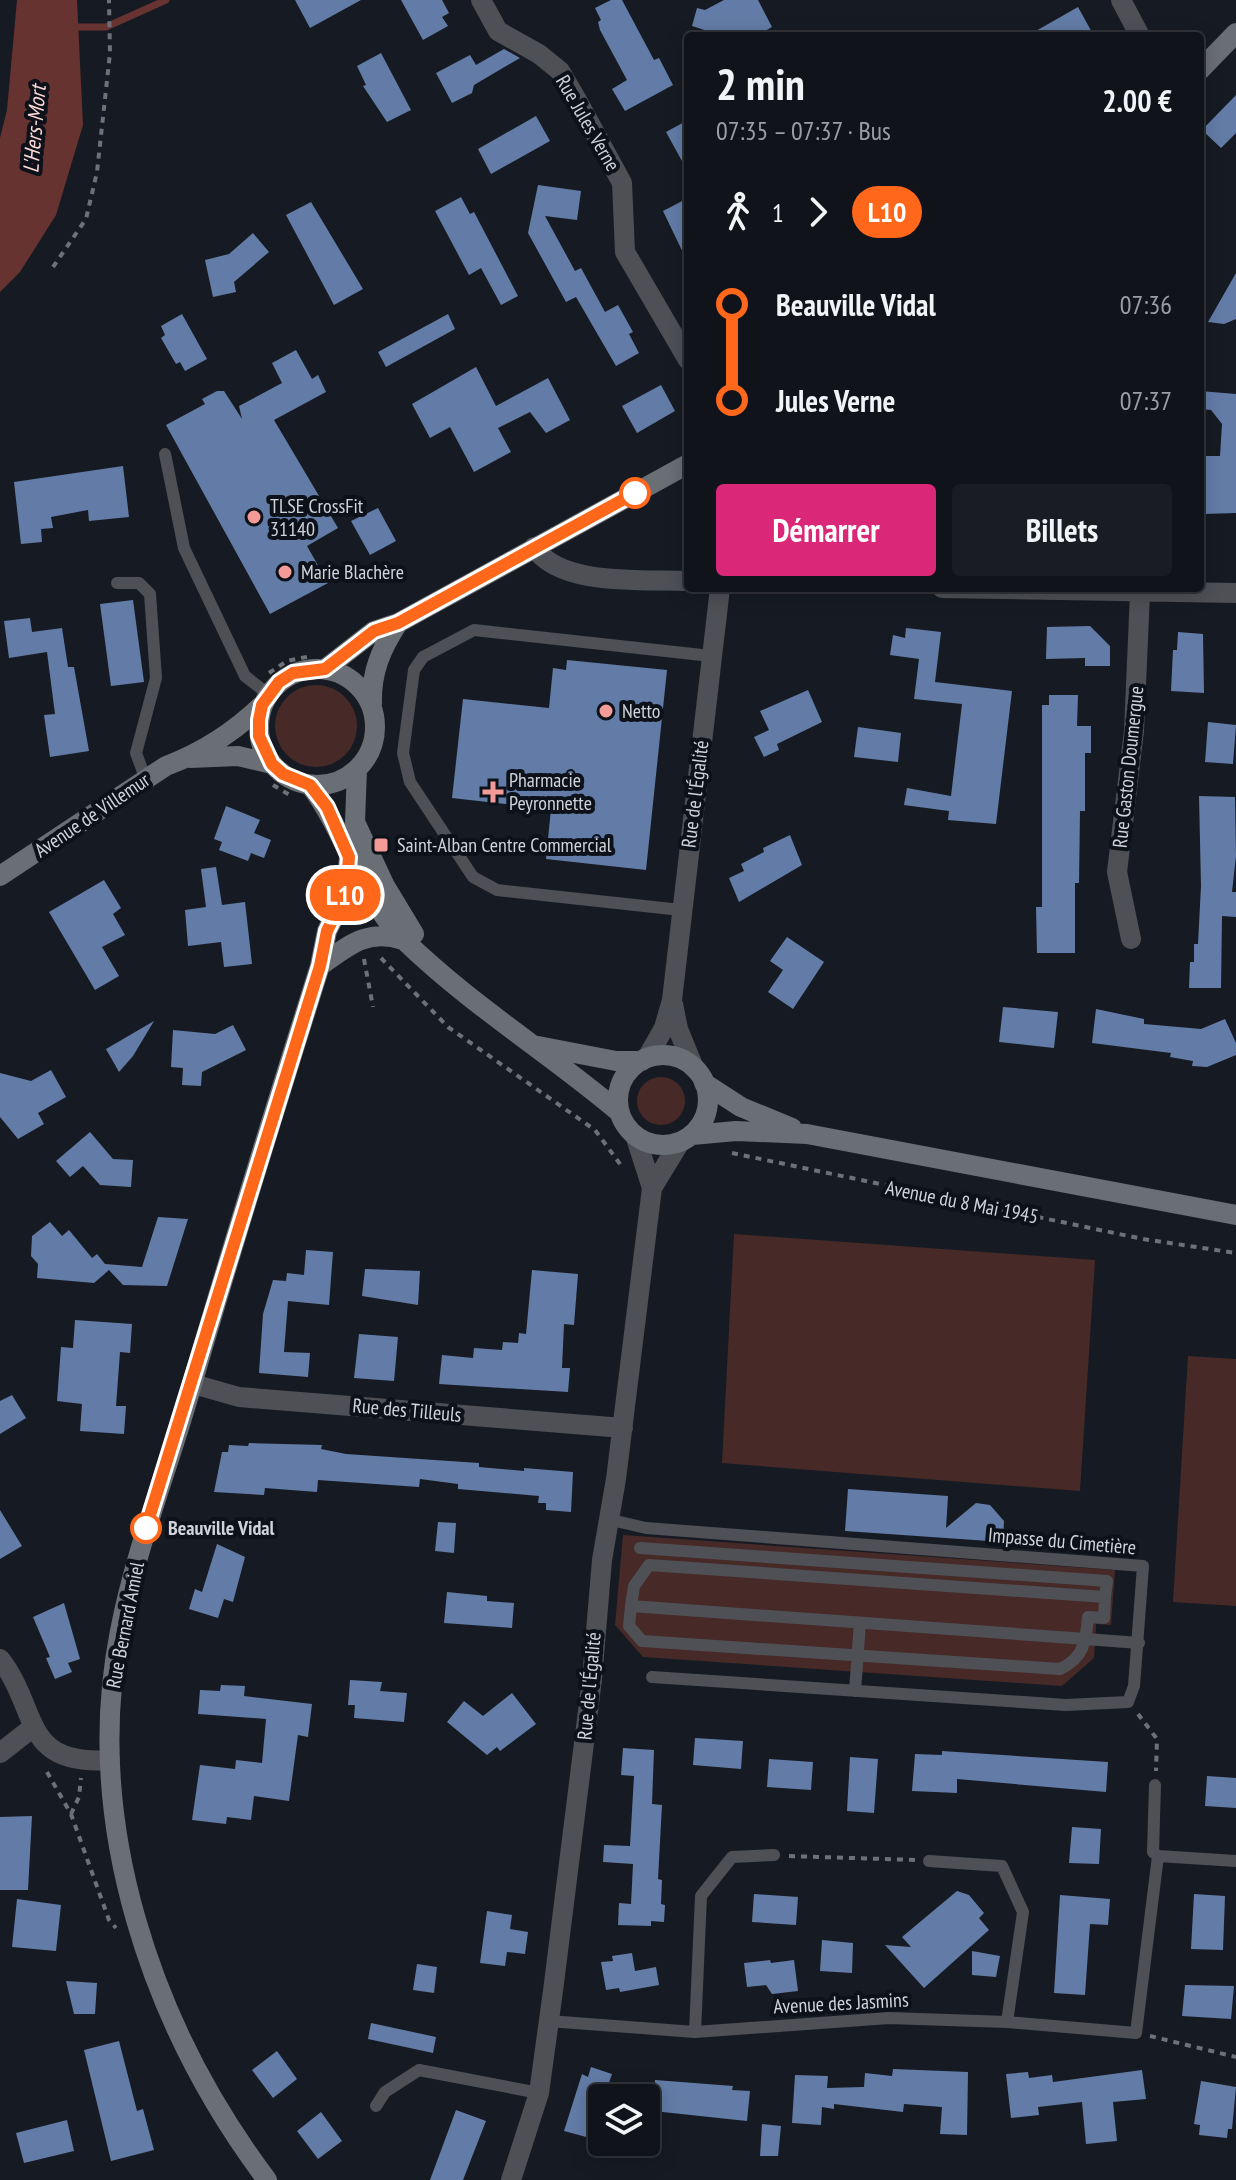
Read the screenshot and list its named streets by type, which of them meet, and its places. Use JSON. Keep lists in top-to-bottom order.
{
  "streets": {
    "main road": ["Avenue de Villemur", "Avenue du 8 Mai 1945", "Rue Bernard Amiel"],
    "street": [
      "Rue Jules Verne",
      "Rue Gaston Doumergue",
      "Rue de l'Égalité",
      "Rue des Tilleuls"
    ],
    "lane": ["Impasse du Cimetière", "Avenue des Jasmins"]
  },
  "crossings": [
    ["Rue de l'Égalité", "Avenue du 8 Mai 1945"],
    ["Rue de l'Égalité", "Rue des Tilleuls"],
    ["Rue de l'Égalité", "Impasse du Cimetière"],
    ["Rue de l'Égalité", "Avenue des Jasmins"],
    ["Rue des Tilleuls", "Rue Bernard Amiel"]
  ],
  "water": ["L'Hers-Mort"],
  "places": {
    "other": [
      "TLSE CrossFit 31140",
      "Marie Blachère",
      "Netto",
      "Beauville Vidal"
    ],
    "health": ["Pharmacie Peyronnette"],
    "transit": ["Saint-Alban Centre Commercial"]
  },
  "lines": ["bus line L10"],
  "page": {
    "on_map": "L10",
    "heading": ["2 min", "07:35 – 07:37 · Bus", "2.00 €"],
    "legs": ["1", "L10"],
    "list": [
      {
        "name": "Beauville Vidal",
        "value": "07:36"
      },
      {
        "name": "Jules Verne",
        "value": "07:37"
      }
    ],
    "buttons": ["Démarrer", "Billets"]
  }
}
